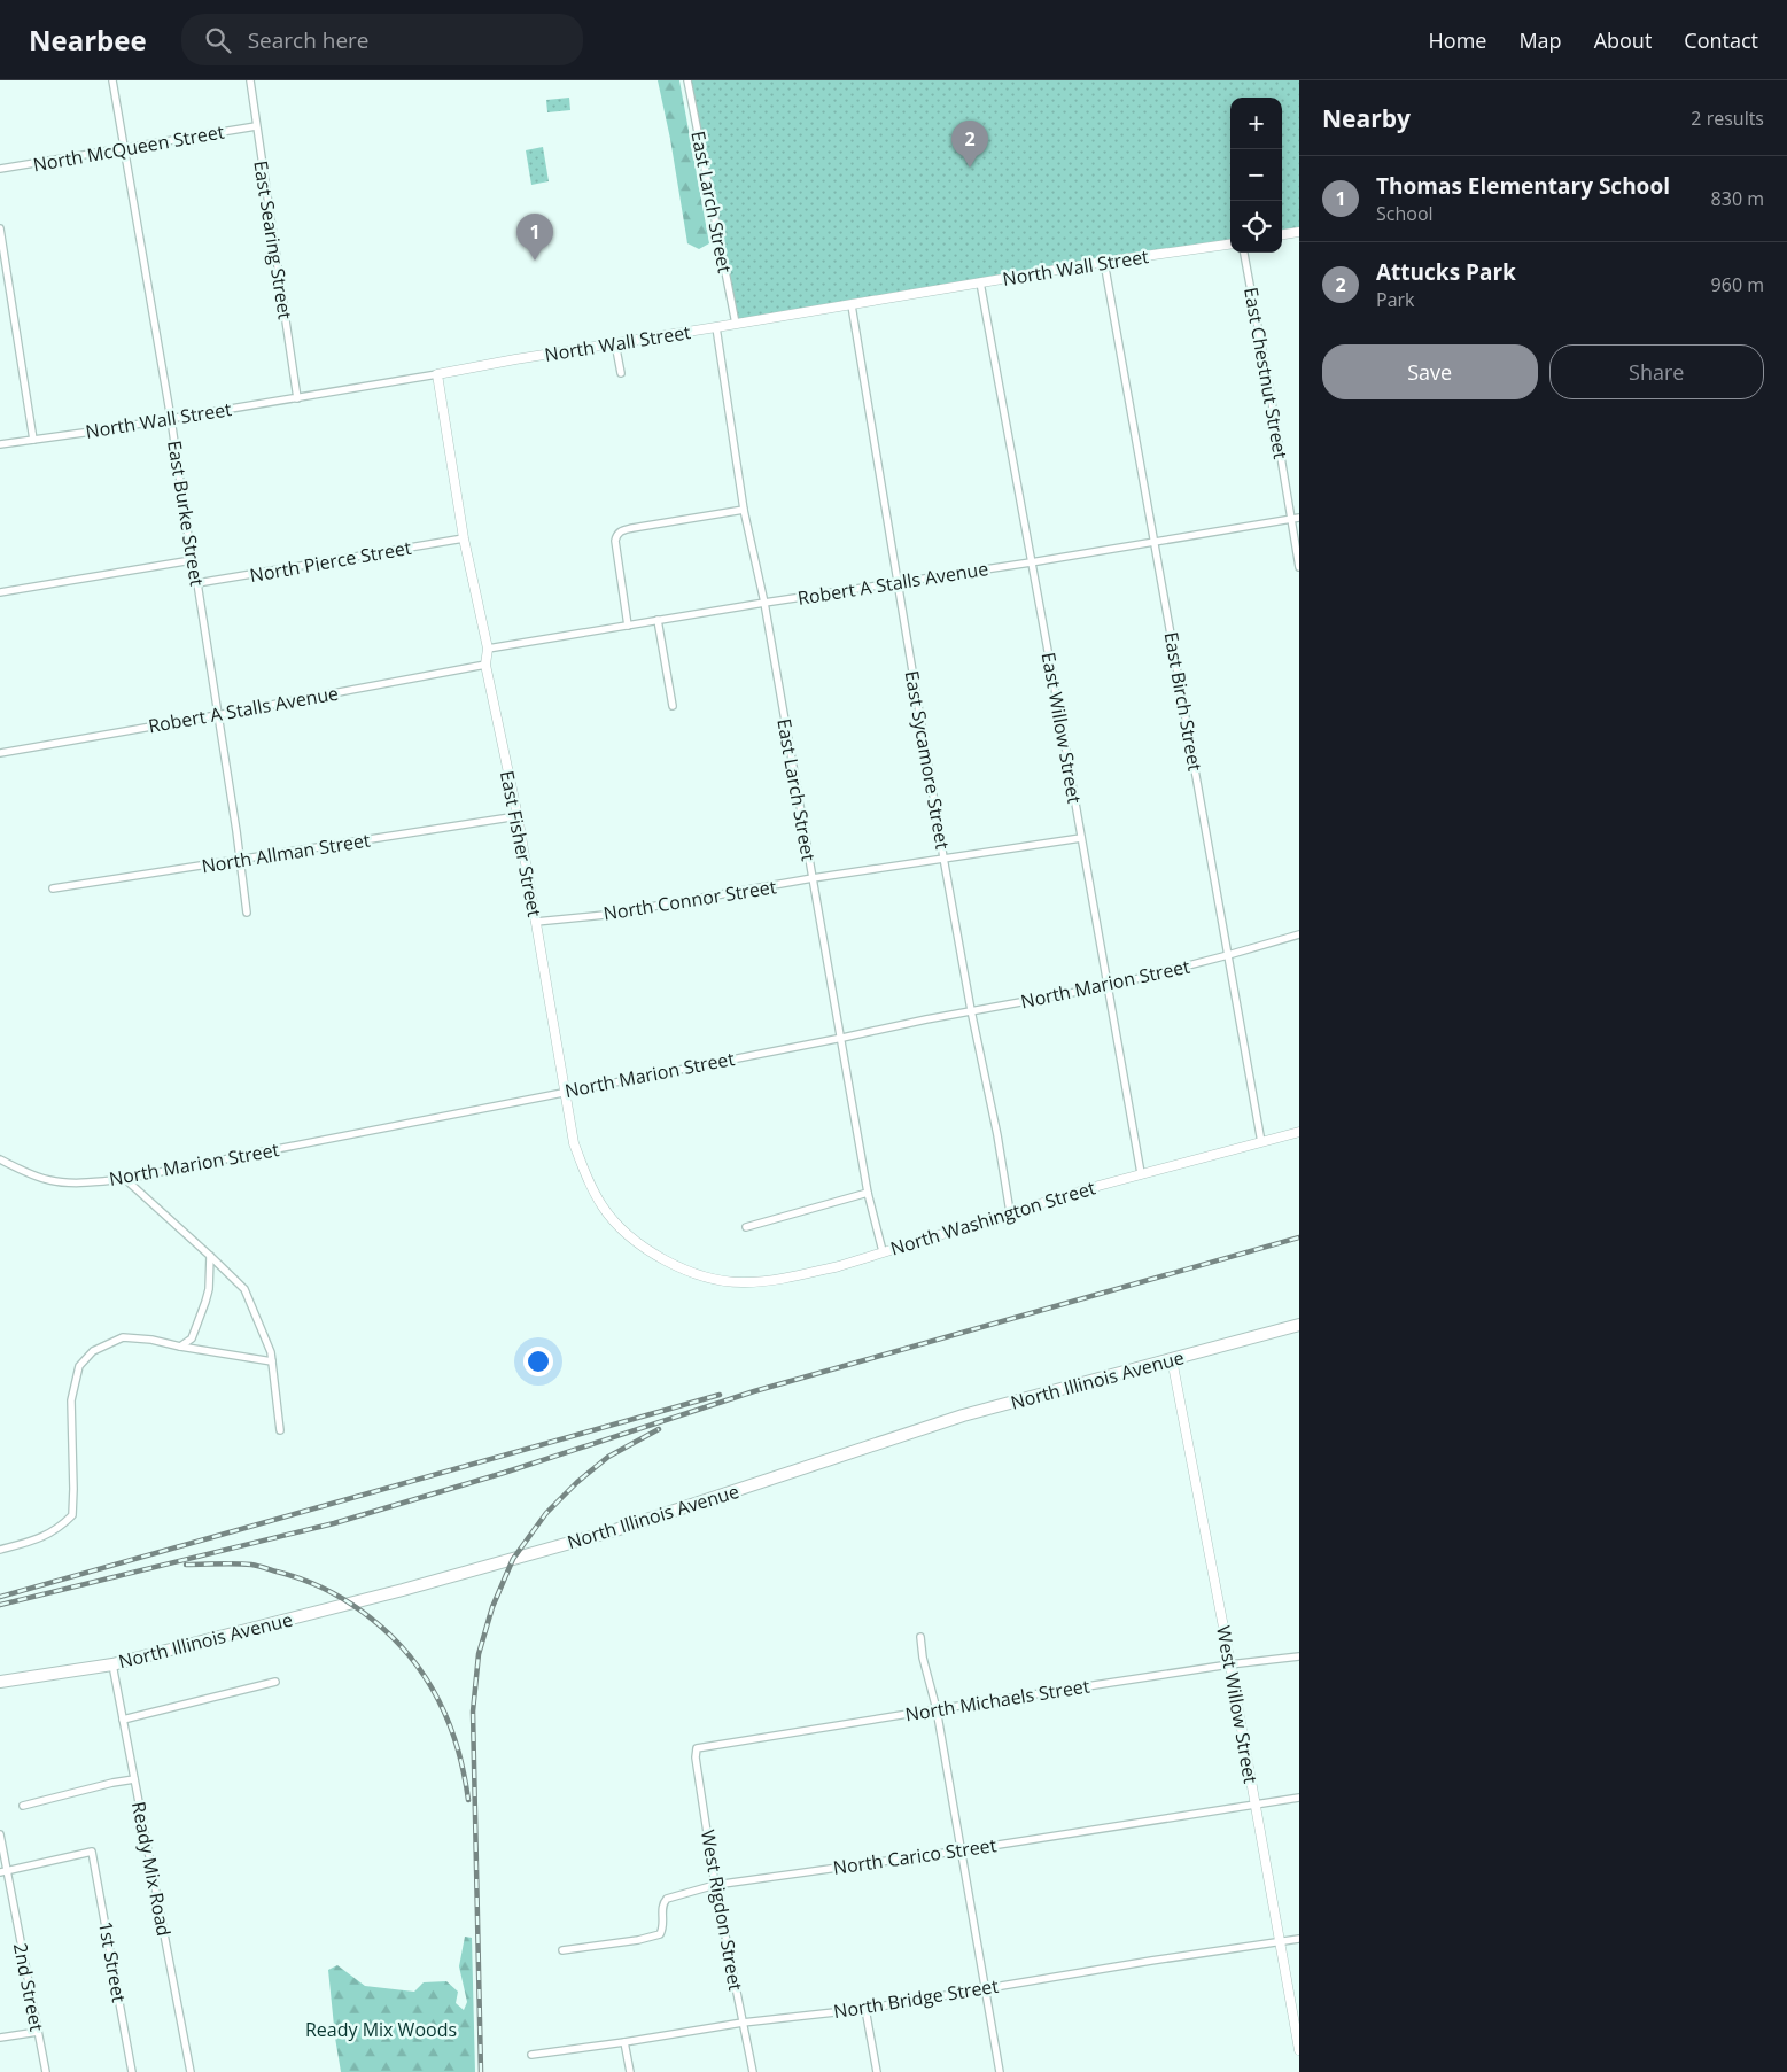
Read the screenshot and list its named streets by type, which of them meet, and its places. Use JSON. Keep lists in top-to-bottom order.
{
  "streets": {
    "main road": ["North Illinois Avenue"],
    "street": [
      "North McQueen Street",
      "East Larch Street",
      "East Searing Street",
      "North Wall Street",
      "East Chestnut Street",
      "East Burke Street",
      "North Pierce Street",
      "Robert A Stalls Avenue",
      "East Birch Street",
      "East Willow Street",
      "East Sycamore Street",
      "East Fisher Street",
      "North Allman Street",
      "North Connor Street",
      "North Marion Street",
      "North Washington Street",
      "North Michaels Street",
      "West Willow Street",
      "North Carico Street",
      "Ready Mix Road",
      "West Rigdon Street",
      "1st Street",
      "2nd Street",
      "North Bridge Street"
    ]
  },
  "crossings": [
    ["North McQueen Street", "East Searing Street"],
    ["North McQueen Street", "East Burke Street"],
    ["East Larch Street", "North Wall Street"],
    ["East Larch Street", "Robert A Stalls Avenue"],
    ["East Larch Street", "North Connor Street"],
    ["East Larch Street", "North Marion Street"],
    ["East Larch Street", "North Washington Street"],
    ["East Searing Street", "North Wall Street"],
    ["North Wall Street", "East Burke Street"],
    ["North Wall Street", "East Birch Street"],
    ["North Wall Street", "East Willow Street"],
    ["North Wall Street", "East Sycamore Street"],
    ["North Wall Street", "East Fisher Street"],
    ["East Chestnut Street", "Robert A Stalls Avenue"],
    ["East Burke Street", "North Pierce Street"],
    ["East Burke Street", "Robert A Stalls Avenue"],
    ["East Burke Street", "North Allman Street"],
    ["North Pierce Street", "East Fisher Street"],
    ["Robert A Stalls Avenue", "East Birch Street"],
    ["Robert A Stalls Avenue", "East Willow Street"],
    ["Robert A Stalls Avenue", "East Sycamore Street"],
    ["Robert A Stalls Avenue", "East Fisher Street"],
    ["East Birch Street", "North Marion Street"],
    ["East Birch Street", "North Washington Street"],
    ["East Willow Street", "North Connor Street"],
    ["East Willow Street", "North Marion Street"],
    ["East Willow Street", "North Washington Street"],
    ["East Sycamore Street", "North Connor Street"],
    ["East Sycamore Street", "North Marion Street"],
    ["East Sycamore Street", "North Washington Street"],
    ["East Fisher Street", "North Allman Street"],
    ["East Fisher Street", "North Connor Street"],
    ["East Fisher Street", "North Marion Street"],
    ["East Fisher Street", "North Washington Street"],
    ["North Illinois Avenue", "West Willow Street"],
    ["North Illinois Avenue", "Ready Mix Road"],
    ["North Michaels Street", "West Willow Street"],
    ["North Michaels Street", "West Rigdon Street"],
    ["West Willow Street", "North Carico Street"],
    ["West Willow Street", "North Bridge Street"],
    ["North Carico Street", "West Rigdon Street"],
    ["West Rigdon Street", "North Bridge Street"],
    ["1st Street", "2nd Street"]
  ],
  "parks": ["Ready Mix Woods"],
  "page": {
    "header": "Nearbee",
    "search": "Search here",
    "nav": [
      "Home",
      "Map",
      "About",
      "Contact"
    ],
    "heading": ["Nearby", "2 results"],
    "map_buttons": ["+", "−"],
    "pins": ["2", "1"],
    "list": [
      {
        "mark": "1",
        "name": "Thomas Elementary School",
        "note": "School",
        "value": "830 m"
      },
      {
        "mark": "2",
        "name": "Attucks Park",
        "note": "Park",
        "value": "960 m"
      }
    ],
    "buttons": ["Save", "Share"]
  }
}
